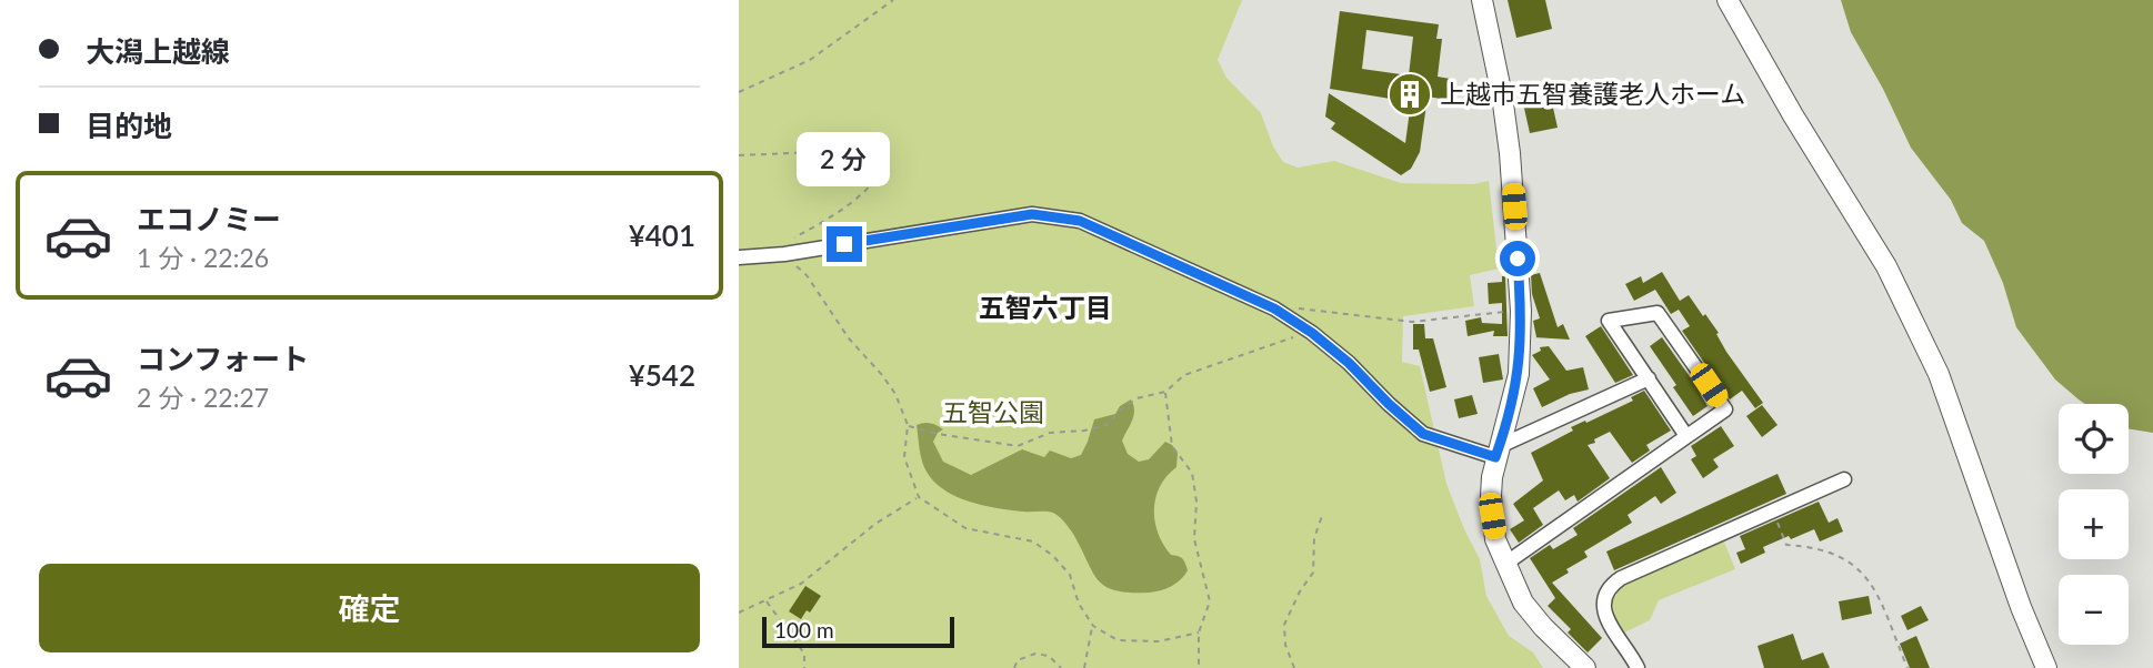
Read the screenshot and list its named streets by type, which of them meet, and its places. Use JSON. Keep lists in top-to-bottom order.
{
  "districts": ["五智六丁目"],
  "parks": ["五智公園"],
  "places": {
    "building": ["上越市五智養護老人ホーム"]
  },
  "scale_bar": "100 m",
  "page": {
    "banner": ["大潟上越線", "目的地"],
    "bubble": "2 分",
    "list": [
      {
        "name": "エコノミー",
        "note": "1 分 · 22:26",
        "value": "¥401"
      },
      {
        "name": "コンフォート",
        "note": "2 分 · 22:27",
        "value": "¥542"
      }
    ],
    "map_buttons": ["+", "−"],
    "buttons": "確定",
    "scale": "100 m"
  }
}
